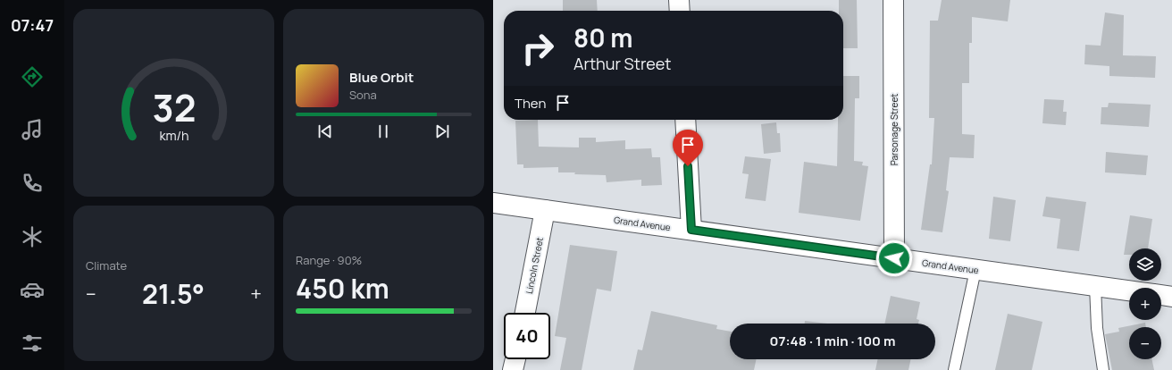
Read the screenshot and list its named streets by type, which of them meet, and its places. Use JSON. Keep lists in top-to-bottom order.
{
  "streets": {
    "street": ["Parsonage Street", "Grand Avenue", "Lincoln Street"]
  },
  "crossings": [
    ["Parsonage Street", "Grand Avenue"],
    ["Grand Avenue", "Lincoln Street"]
  ],
  "page": {
    "tabs": "07:47",
    "turn": ["80 m", "Arthur Street"],
    "song": ["Blue Orbit", "Sona"],
    "then": "Then",
    "tile": [
      "Climate",
      ["Range · 90%", "450 km"]
    ],
    "map_buttons": ["+", "−"],
    "heat": ["−", "21.5°", "+"],
    "limit": "40",
    "trip": "07:48 · 1 min · 100 m",
    "gauge": ["32", "km/h"]
  }
}
